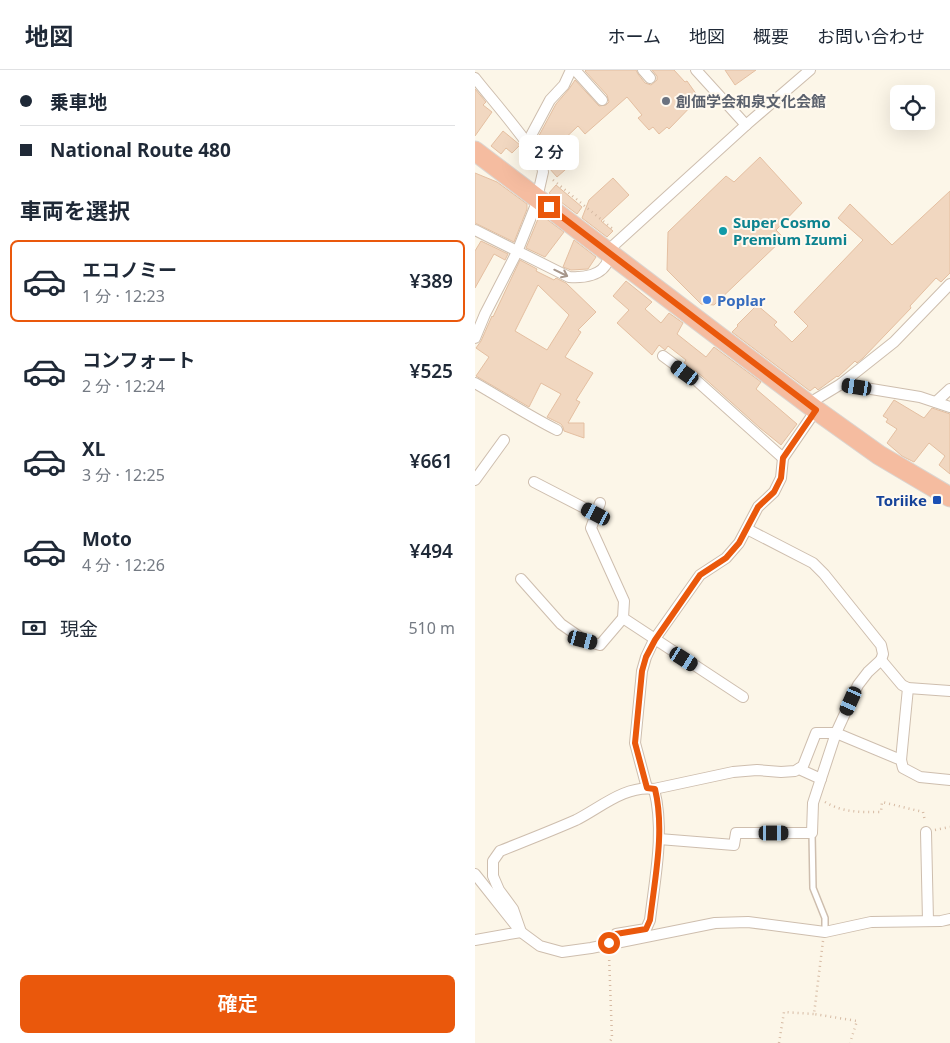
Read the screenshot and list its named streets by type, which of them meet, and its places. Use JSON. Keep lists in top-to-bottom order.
{
  "places": {
    "other": ["創価学会和泉文化会館", "Super Cosmo Premium Izumi", "Poplar"],
    "transit": ["Toriike"]
  },
  "page": {
    "header": "地図",
    "nav": [
      "ホーム",
      "地図",
      "概要",
      "お問い合わせ"
    ],
    "banner": ["乗車地", "National Route 480"],
    "bubble": "2 分",
    "heading": "車両を選択",
    "list": [
      {
        "name": "エコノミー",
        "note": "1 分 · 12:23",
        "value": "¥389"
      },
      {
        "name": "コンフォート",
        "note": "2 分 · 12:24",
        "value": "¥525"
      },
      {
        "name": "XL",
        "note": "3 分 · 12:25",
        "value": "¥661"
      },
      {
        "name": "Moto",
        "note": "4 分 · 12:26",
        "value": "¥494"
      }
    ],
    "pay": ["現金", "510 m"],
    "buttons": "確定"
  }
}
